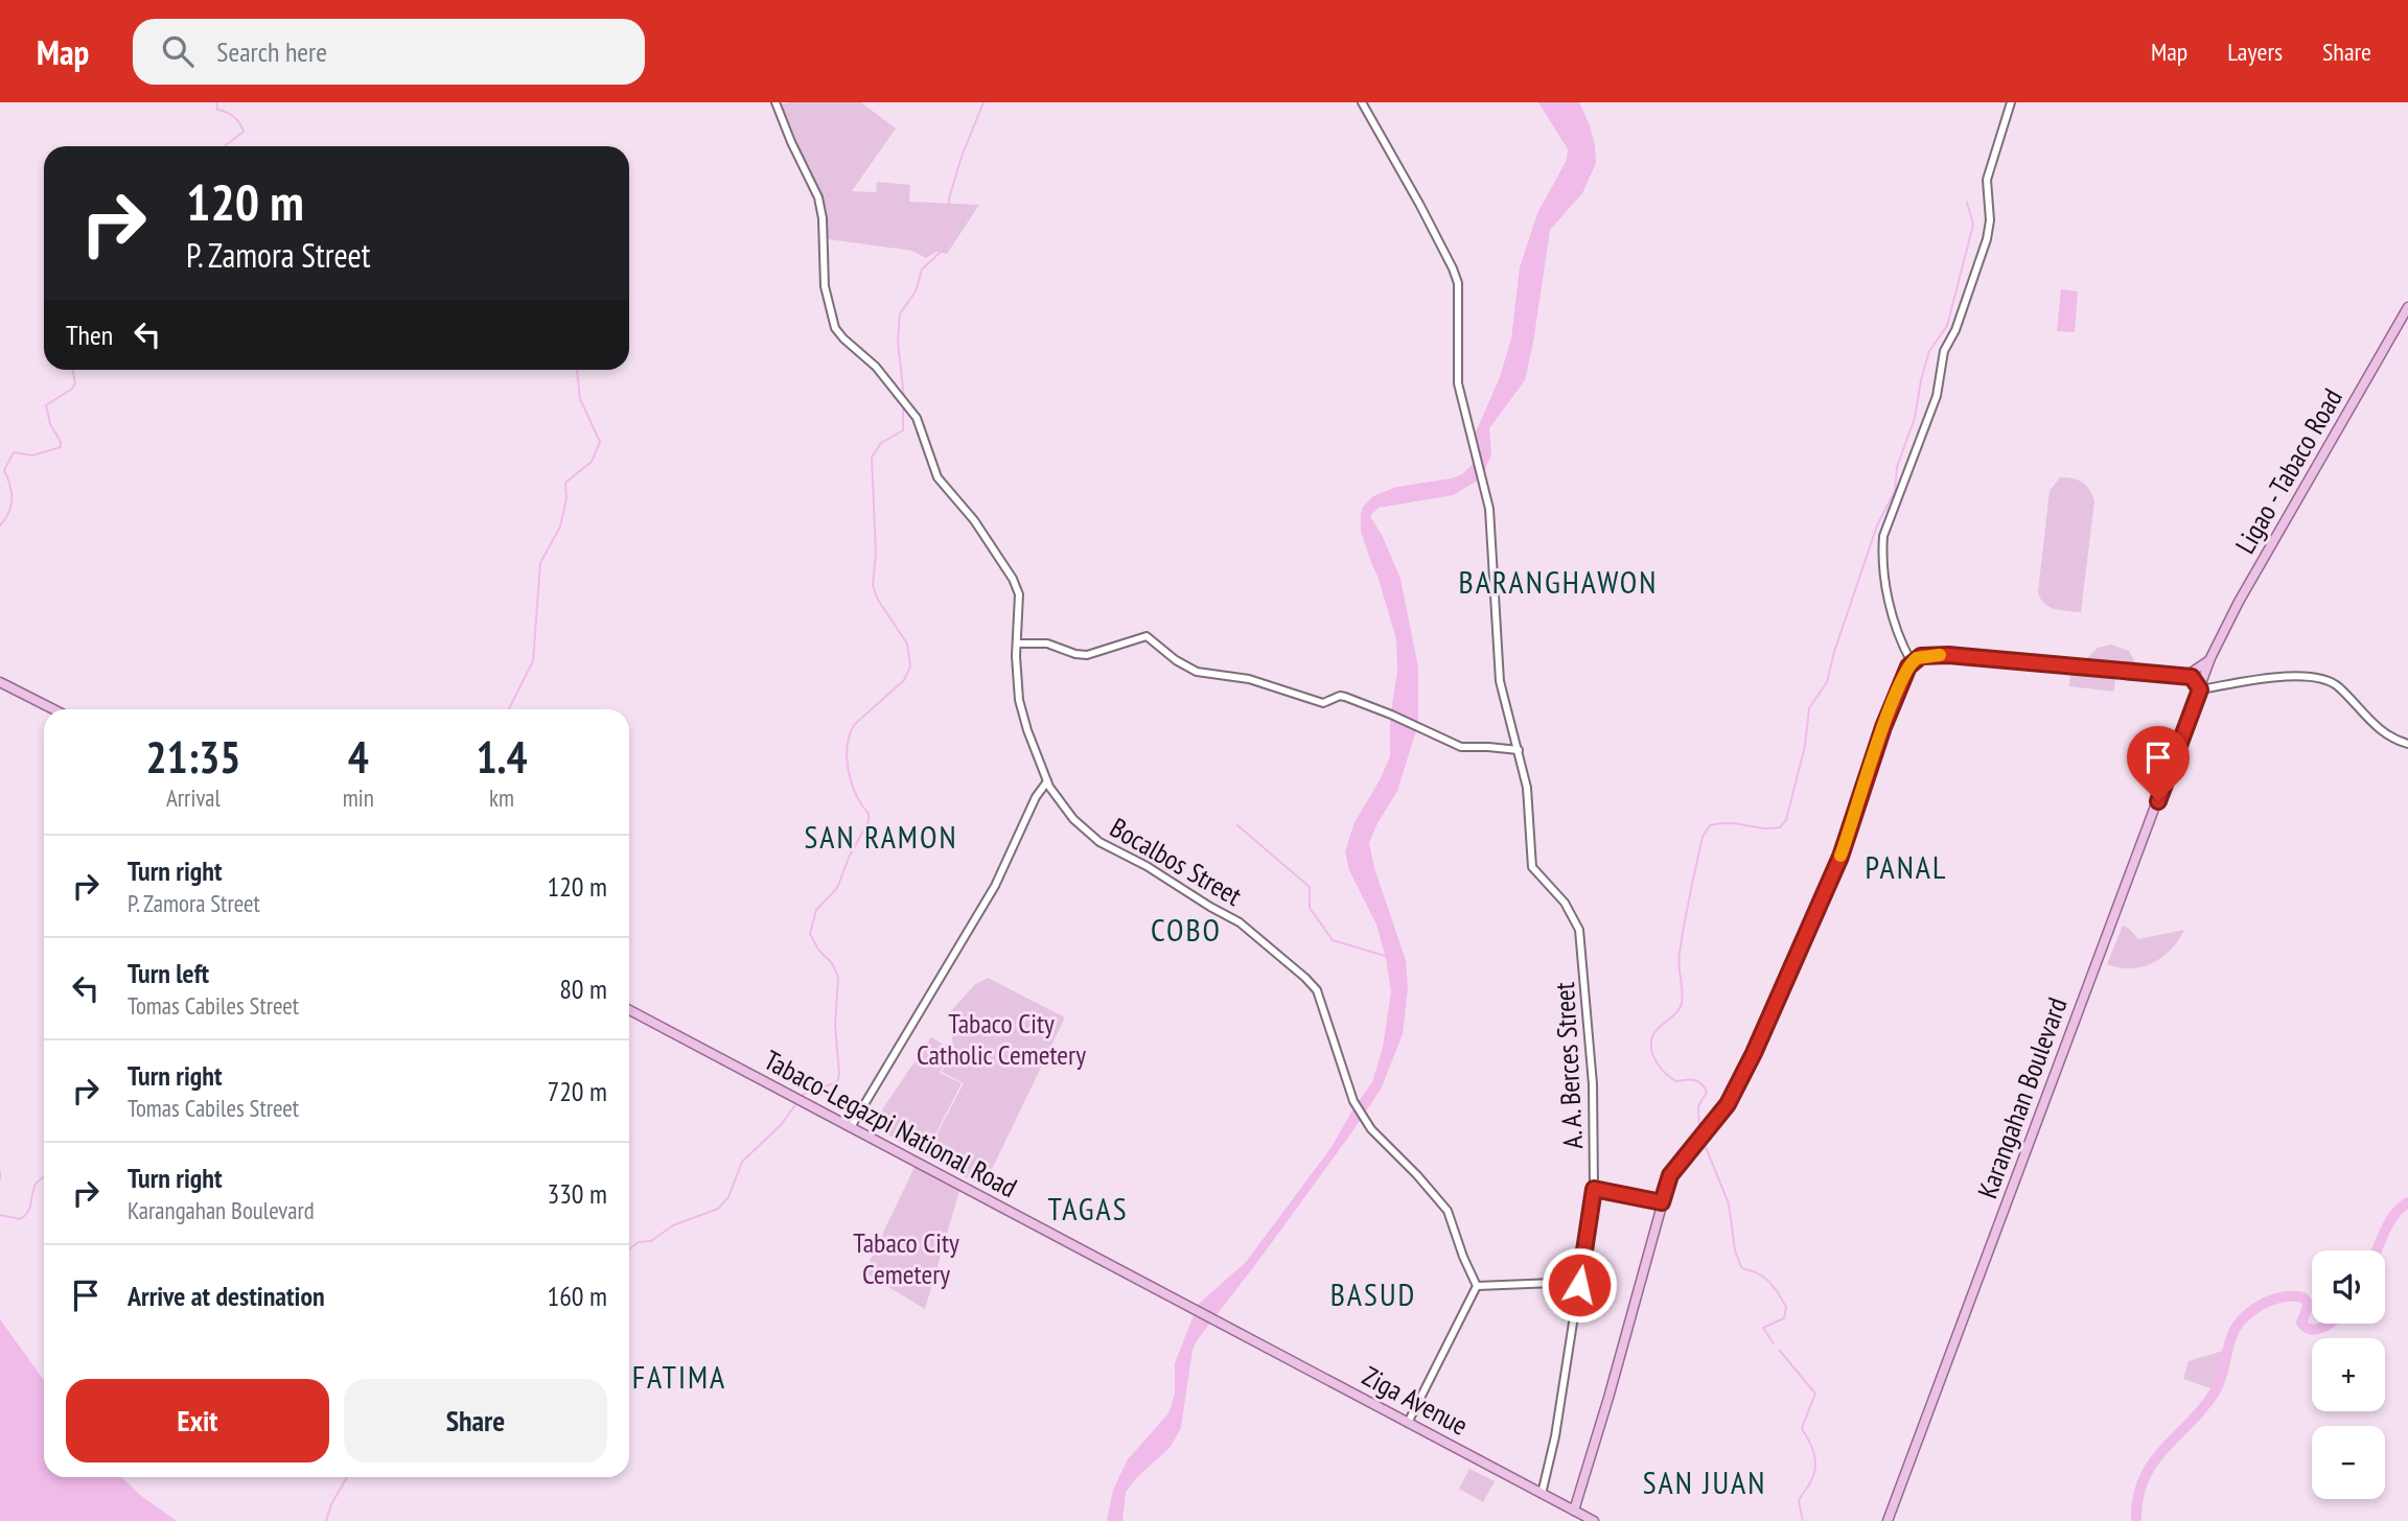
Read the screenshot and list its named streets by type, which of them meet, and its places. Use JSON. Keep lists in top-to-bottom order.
{
  "streets": {
    "main road": [
      "Ligao - Tabaco Road",
      "Karangahan Boulevard",
      "Tabaco-Legazpi National Road",
      "Ziga Avenue"
    ],
    "street": ["Bocalbos Street", "A. A. Berces Street"]
  },
  "crossings": [
    ["Ligao - Tabaco Road", "Karangahan Boulevard"],
    ["A. A. Berces Street", "Ziga Avenue"],
    ["Tabaco-Legazpi National Road", "Ziga Avenue"]
  ],
  "districts": [
    "BARANGHAWON",
    "SAN RAMON",
    "PANAL",
    "COBO",
    "TAGAS",
    "BASUD",
    "FATIMA",
    "SAN JUAN"
  ],
  "parks": ["Tabaco City Catholic Cemetery", "Tabaco City Cemetery"],
  "page": {
    "header": "Map",
    "search": "Search here",
    "nav": ["Map", "Layers", "Share"],
    "turn": ["120 m", "P. Zamora Street"],
    "then": "Then",
    "eta": [
      "21:35",
      "Arrival",
      "4",
      "min",
      "1.4",
      "km"
    ],
    "list": [
      {
        "name": "Turn right",
        "note": "P. Zamora Street",
        "value": "120 m"
      },
      {
        "name": "Turn left",
        "note": "Tomas Cabiles Street",
        "value": "80 m"
      },
      {
        "name": "Turn right",
        "note": "Tomas Cabiles Street",
        "value": "720 m"
      },
      {
        "name": "Turn right",
        "note": "Karangahan Boulevard",
        "value": "330 m"
      },
      {
        "name": "Arrive at destination",
        "value": "160 m"
      }
    ],
    "map_buttons": ["+", "−"],
    "buttons": ["Exit", "Share"]
  }
}
